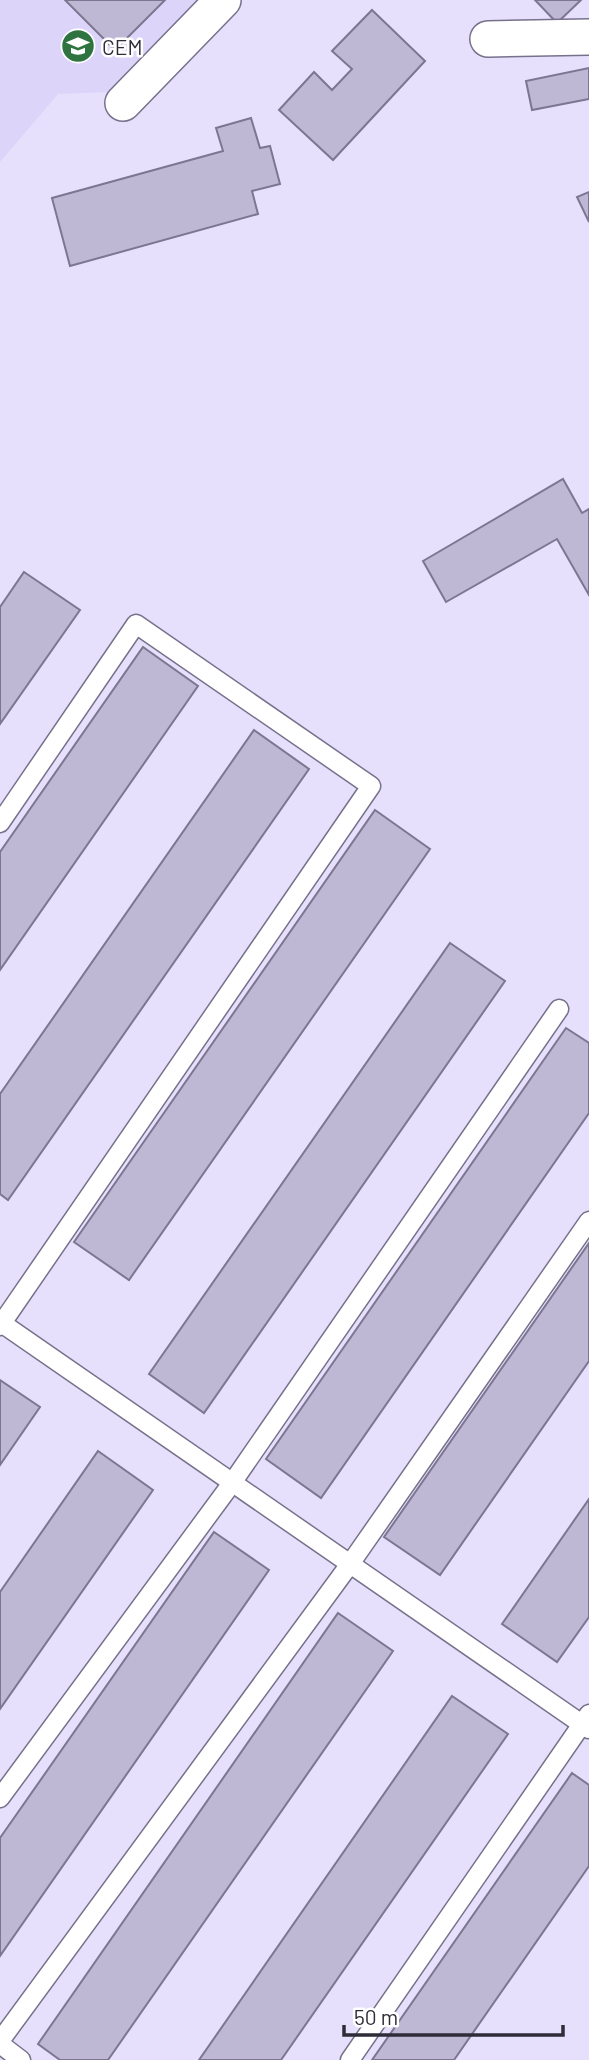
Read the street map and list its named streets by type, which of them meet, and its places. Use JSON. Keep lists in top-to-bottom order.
{
  "places": {
    "school or university": ["CEM"]
  },
  "scale_bar": "50 m"
}
